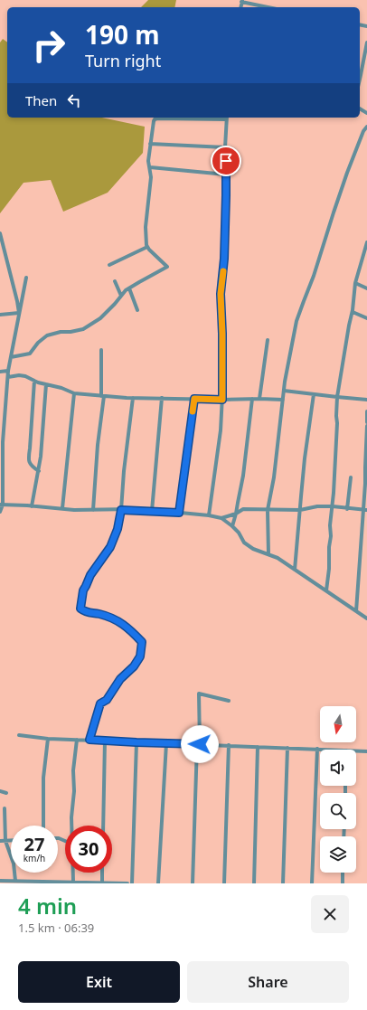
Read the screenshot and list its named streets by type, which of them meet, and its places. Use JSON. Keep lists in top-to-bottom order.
{
  "north": "bottom",
  "page": {
    "turn": ["190 m", "Turn right"],
    "then": "Then",
    "speed": "27 km/h",
    "limit": "30",
    "heading": ["4 min", "1.5 km · 06:39"],
    "buttons": ["Exit", "Share"]
  }
}
